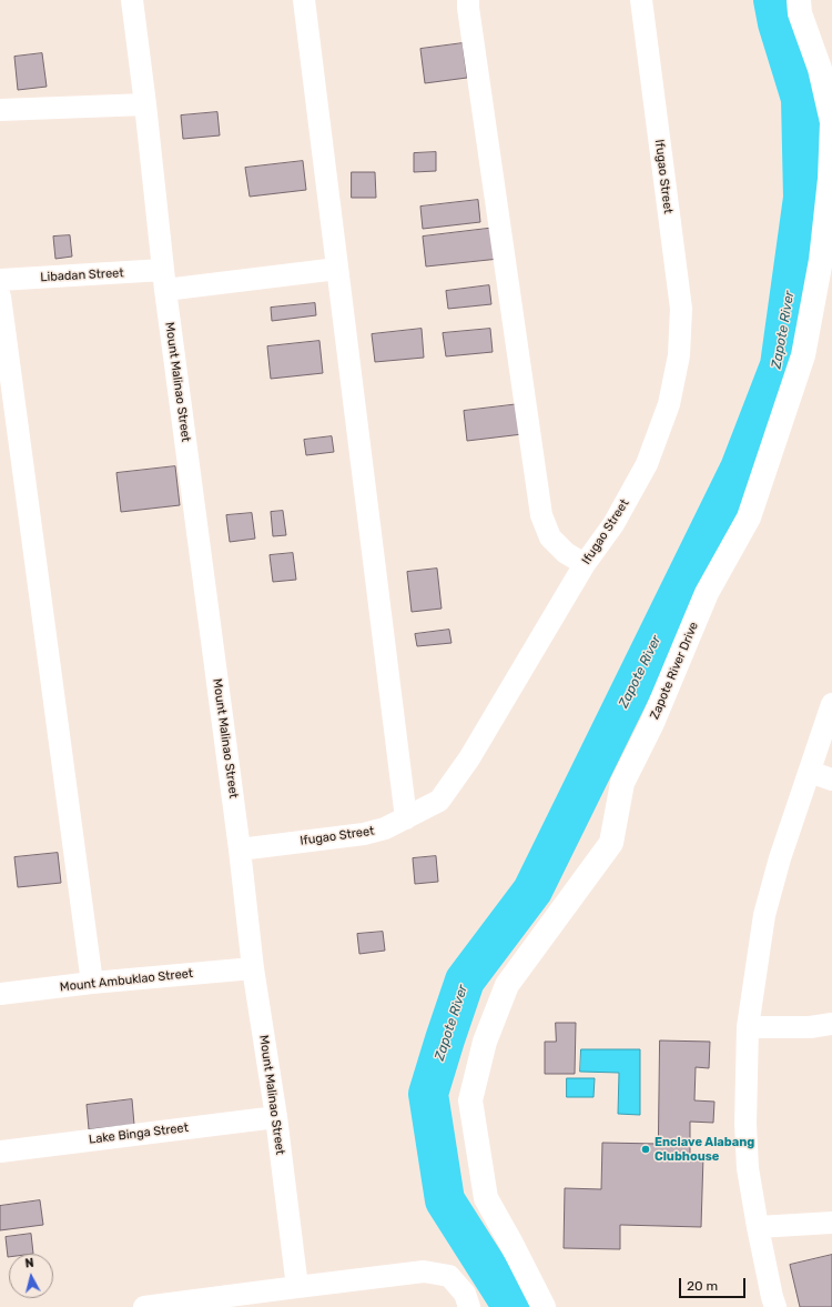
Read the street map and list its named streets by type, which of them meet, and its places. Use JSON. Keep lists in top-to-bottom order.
{
  "streets": {
    "street": [
      "Ifugao Street",
      "Libadan Street",
      "Mount Malinao Street",
      "Zapote River Drive",
      "Mount Ambuklao Street",
      "Lake Binga Street"
    ]
  },
  "crossings": [
    ["Ifugao Street", "Mount Malinao Street"],
    ["Libadan Street", "Mount Malinao Street"],
    ["Mount Malinao Street", "Mount Ambuklao Street"],
    ["Mount Malinao Street", "Lake Binga Street"]
  ],
  "water": ["Zapote River"],
  "places": ["Enclave Alabang Clubhouse"],
  "scale_bar": "20 m",
  "north": "top"
}
